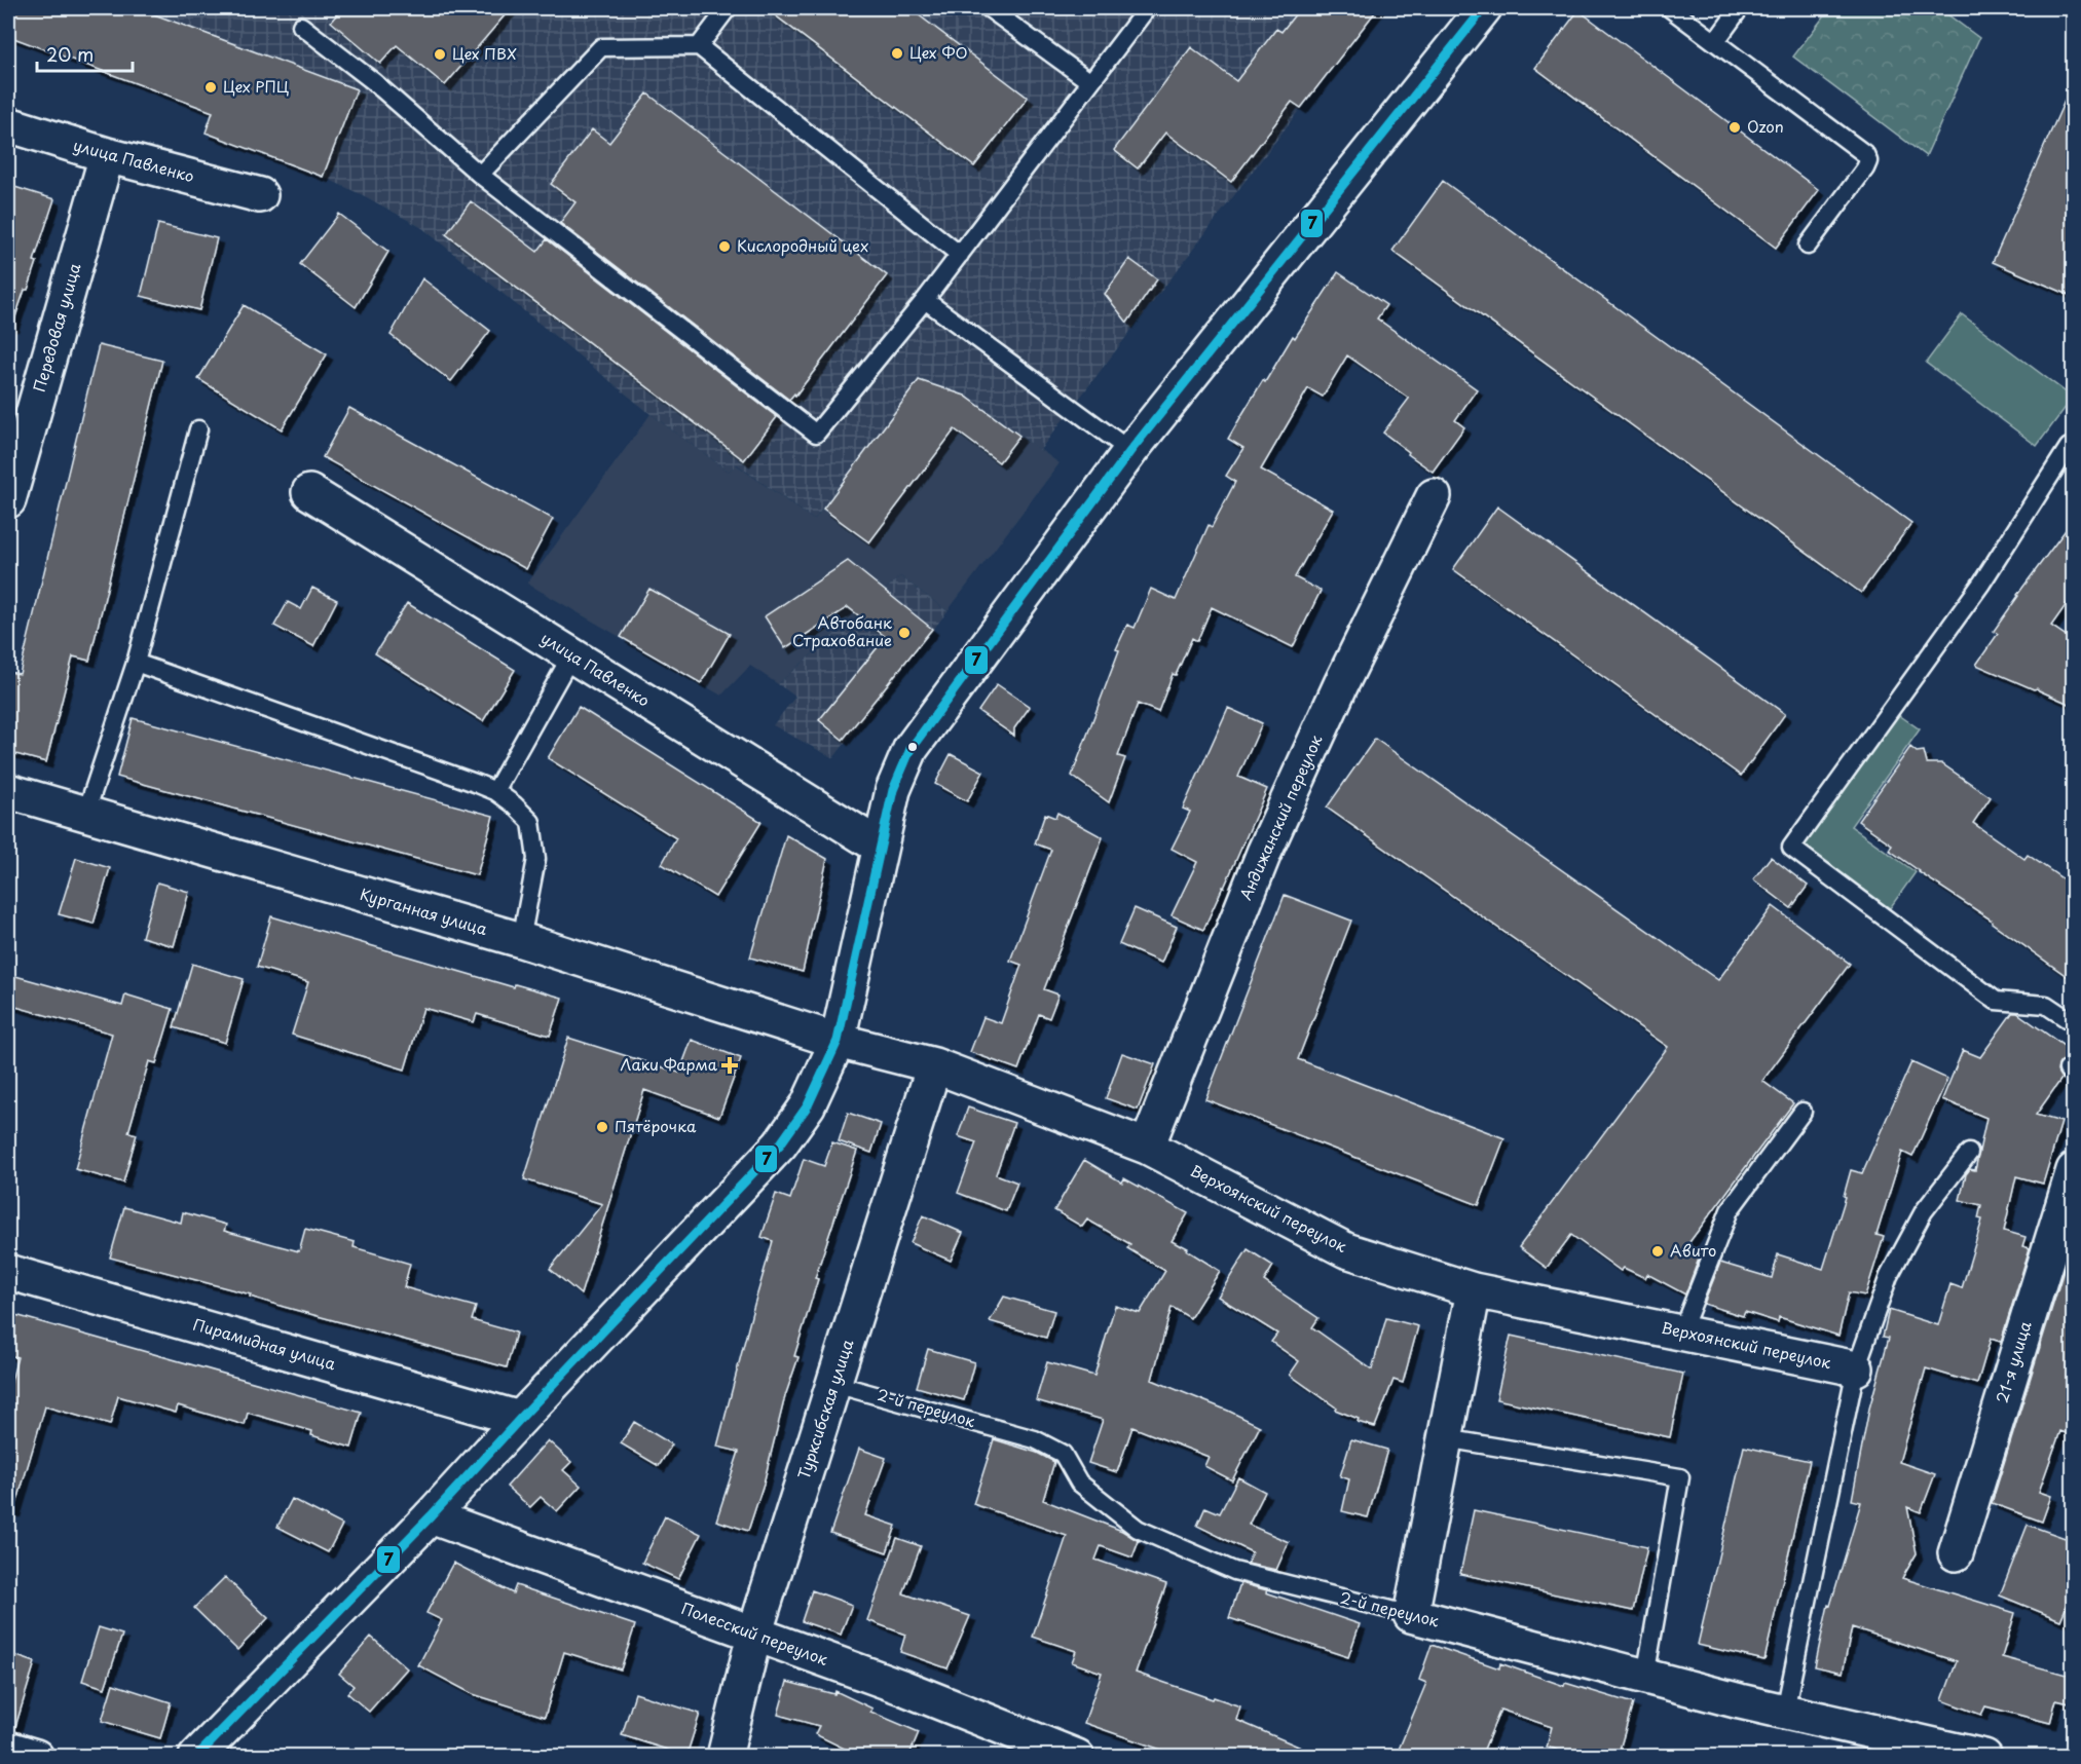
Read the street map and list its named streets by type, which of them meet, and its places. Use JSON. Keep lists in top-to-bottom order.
{
  "streets": {
    "street": [
      "улица Павленко",
      "Передовая улица",
      "Андижанский переулок",
      "Курганная улица",
      "Верхоянский переулок",
      "Пирамидная улица",
      "21-я улица",
      "2-й переулок",
      "Турксибская улица",
      "Полесский переулок"
    ]
  },
  "crossings": [
    ["улица Павленко", "Передовая улица"],
    ["Андижанский переулок", "Верхоянский переулок"],
    ["Курганная улица", "Верхоянский переулок"],
    ["Верхоянский переулок", "Турксибская улица"],
    ["2-й переулок", "Турксибская улица"],
    ["Турксибская улица", "Полесский переулок"]
  ],
  "places": {
    "other": [
      "Цех ФО",
      "Цех ПВХ",
      "Цех РПЦ",
      "Ozon",
      "Кислородный цех",
      "Автобанк Страхование",
      "Пятёрочка",
      "Авито"
    ],
    "health": ["Лаки Фарма"]
  },
  "lines": ["transit line 7"],
  "scale_bar": "20 m"
}
